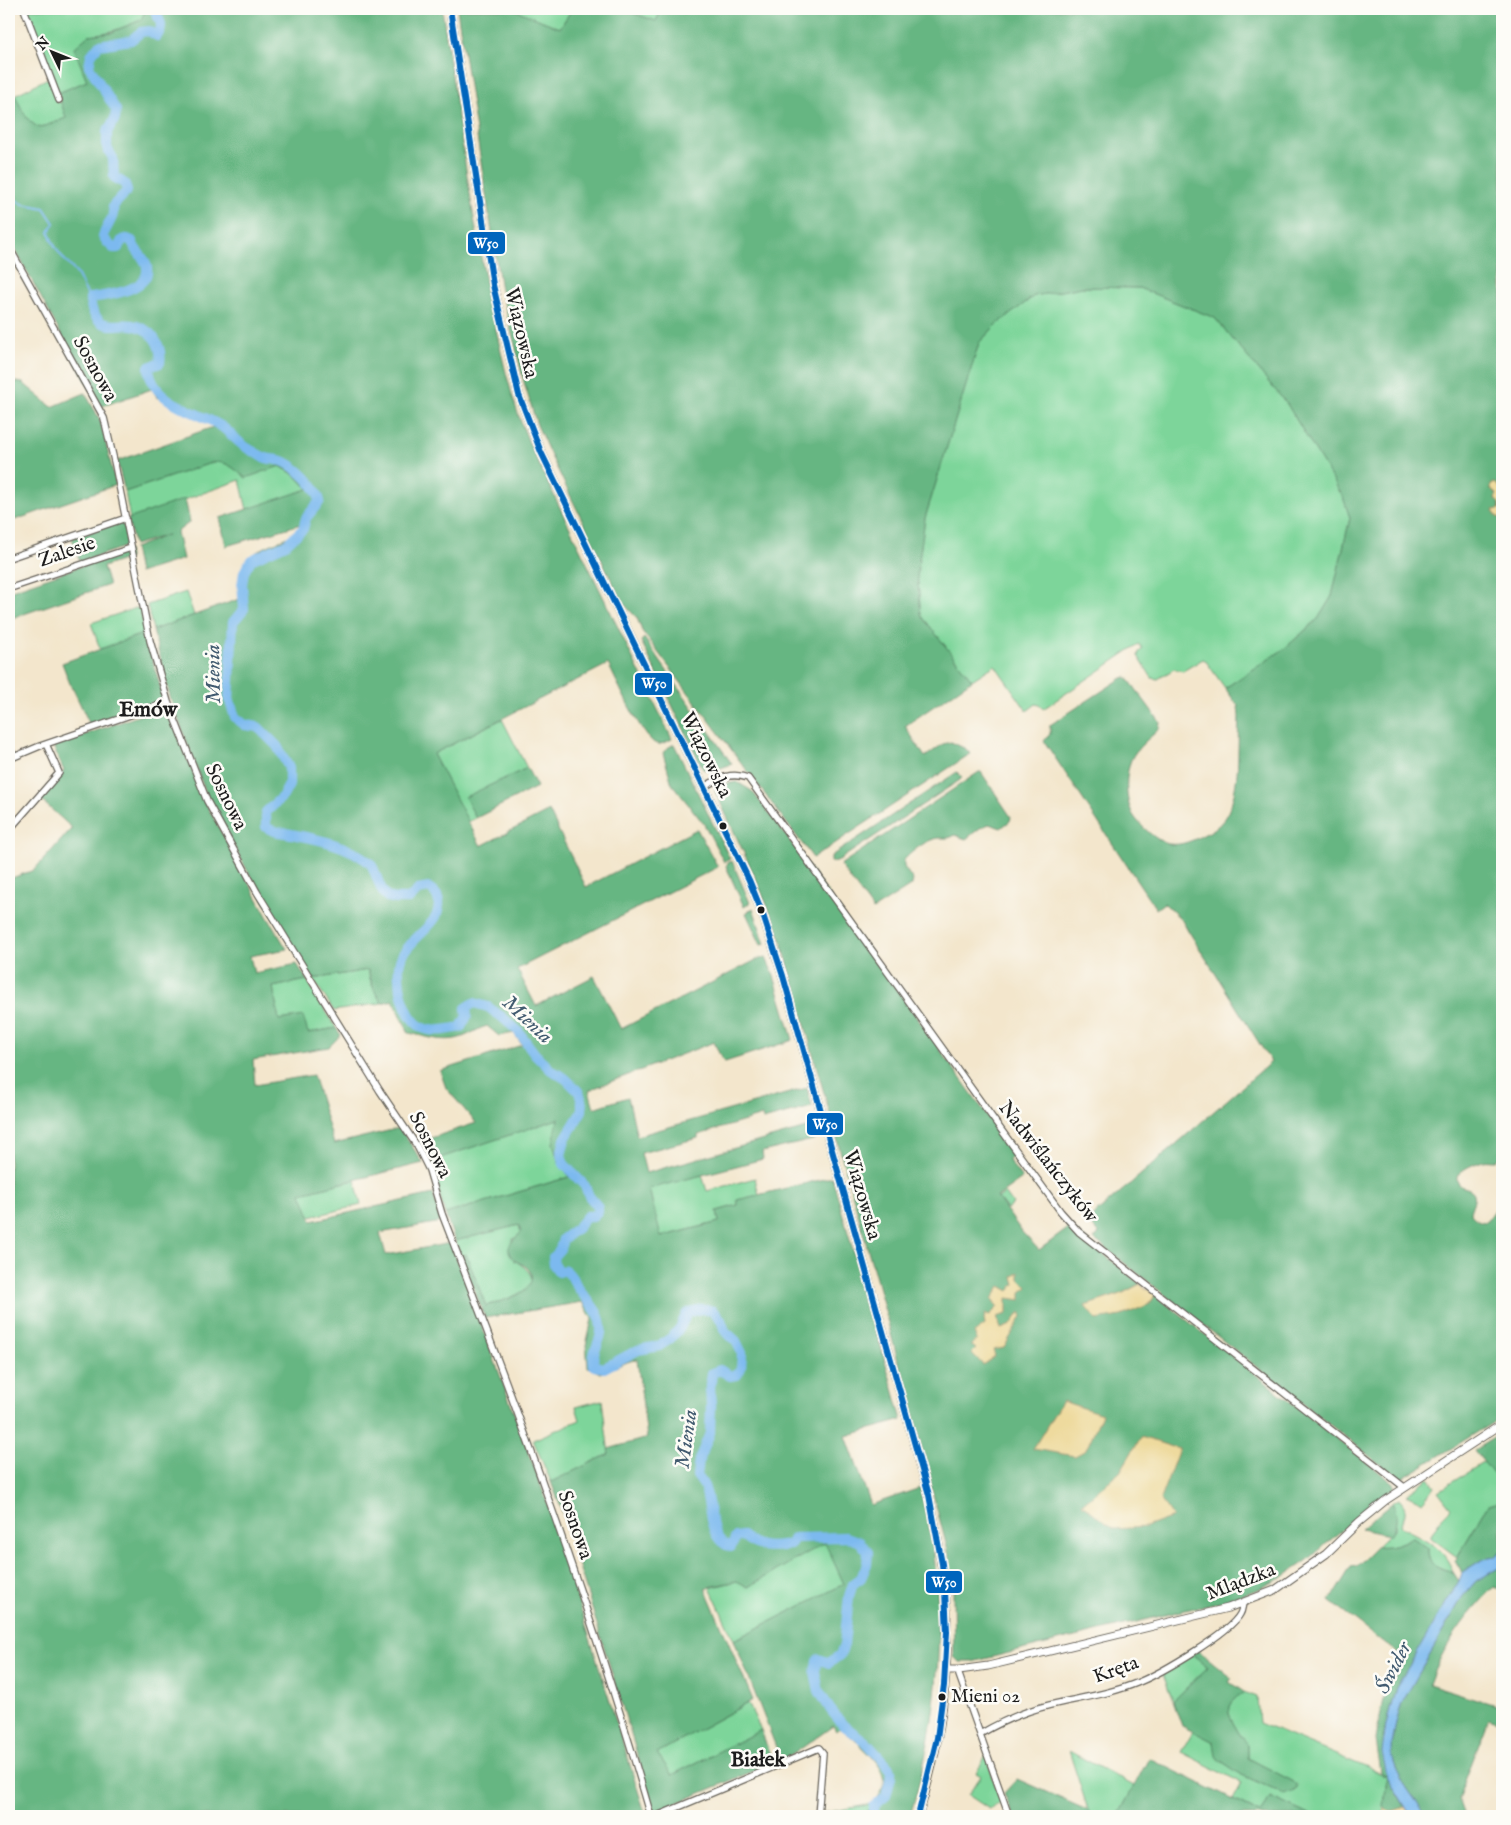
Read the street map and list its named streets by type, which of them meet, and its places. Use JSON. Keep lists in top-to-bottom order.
{
  "streets": {
    "main road": ["Wiązowska"],
    "street": [
      "Sosnowa",
      "Zalesie",
      "Nadwiślańczyków",
      "Mlądzka",
      "Kręta"
    ]
  },
  "crossings": [
    ["Wiązowska", "Nadwiślańczyków"],
    ["Wiązowska", "Mlądzka"],
    ["Sosnowa", "Zalesie"],
    ["Nadwiślańczyków", "Mlądzka"],
    ["Mlądzka", "Kręta"]
  ],
  "districts": ["Emów", "Białek"],
  "water": ["Mienia", "Świder"],
  "places": ["Mieni 02"],
  "lines": ["transit line W50"],
  "north": "top left"
}
